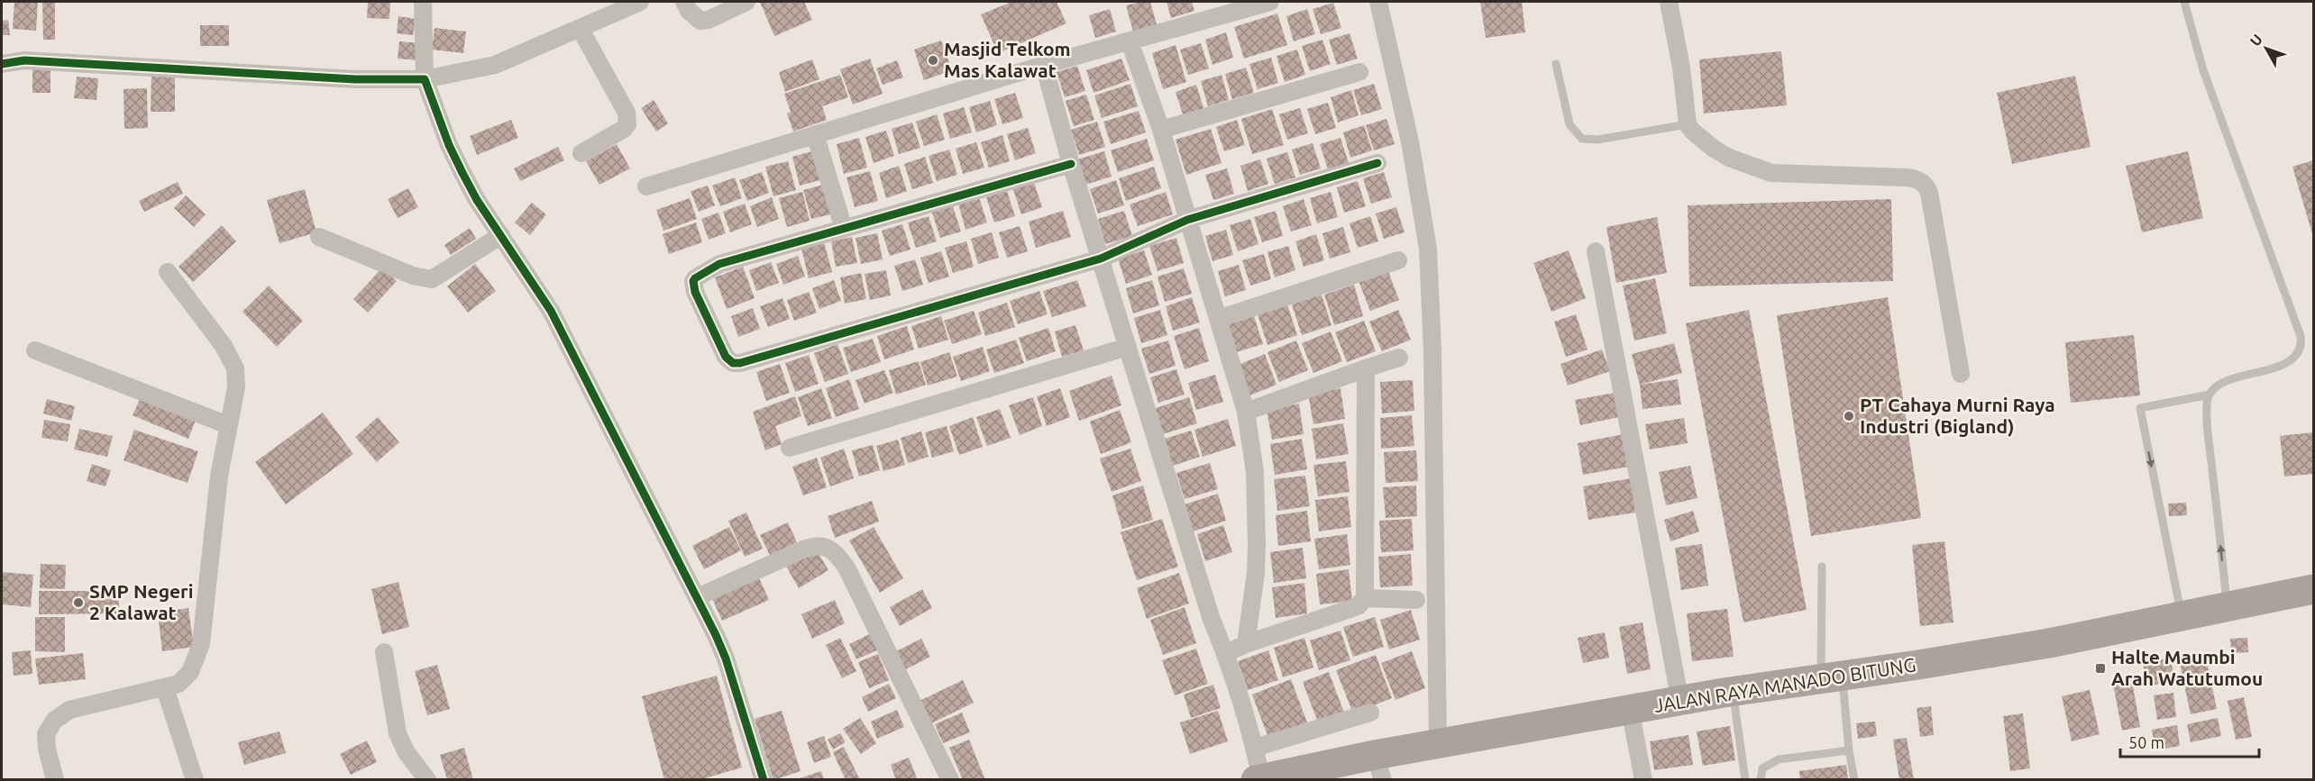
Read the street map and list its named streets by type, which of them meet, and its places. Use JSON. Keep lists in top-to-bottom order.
{
  "streets": {
    "highway": ["JALAN RAYA MANADO BITUNG"]
  },
  "places": {
    "other": ["Masjid Telkom Mas Kalawat", "PT Cahaya Murni Raya Industri (Bigland)", "SMP Negeri 2 Kalawat"],
    "transit": ["Halte Maumbi Arah Watutumou"]
  },
  "scale_bar": "50 m",
  "north": "top left"
}
